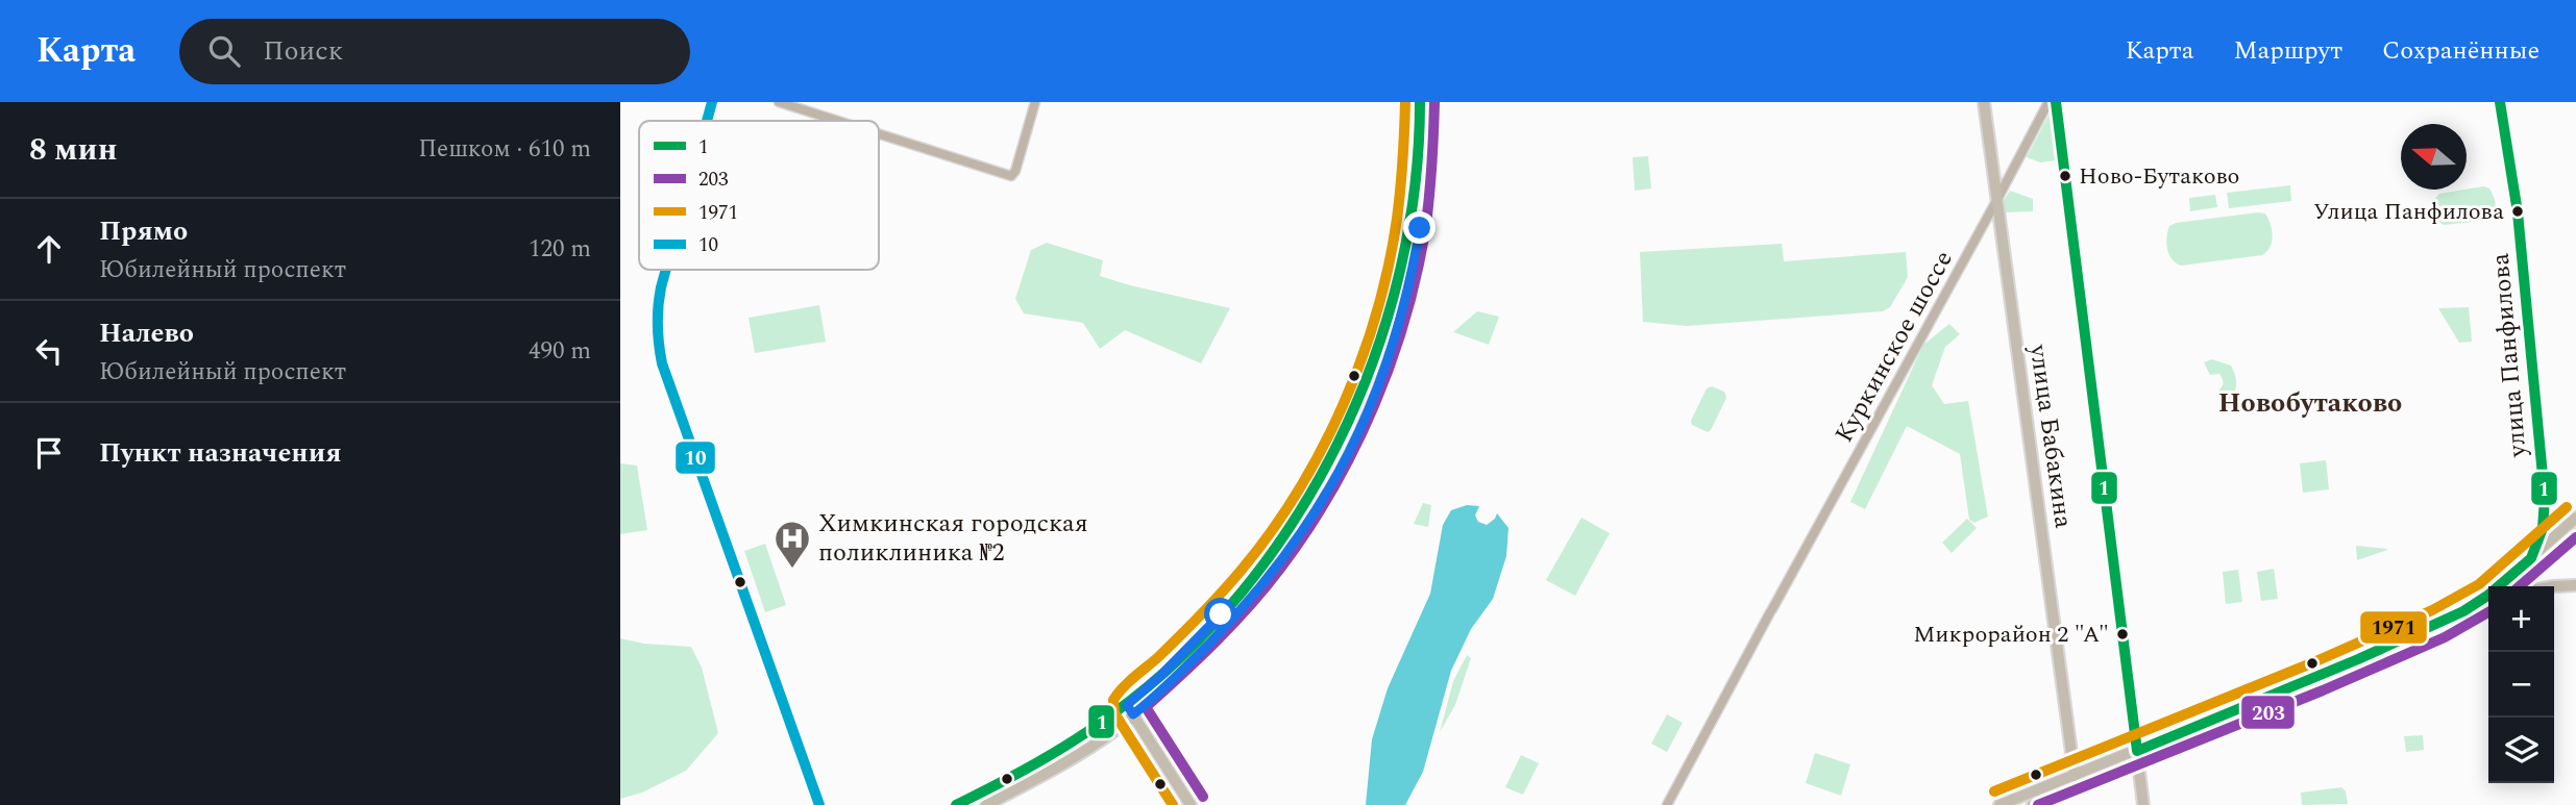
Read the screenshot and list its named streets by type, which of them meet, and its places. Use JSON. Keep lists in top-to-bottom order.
{
  "streets": {
    "main road": ["улица Панфилова", "улица Бабакина"],
    "street": ["Куркинское шоссе"]
  },
  "crossings": [
    ["Куркинское шоссе", "улица Бабакина"]
  ],
  "districts": ["Новобутаково"],
  "places": {
    "other": ["Ново-Бутаково", "Улица Панфилова", "Микрорайон 2 \"А\""],
    "hospital": ["Химкинская городская поликлиника №2"]
  },
  "lines": [
    "transit line 1",
    "transit line 203",
    "transit line 1971",
    "transit line 10"
  ],
  "legend": [
    "1",
    "203",
    "1971",
    "10"
  ],
  "north": "left",
  "page": {
    "header": "Карта",
    "search": "Поиск",
    "nav": ["Карта", "Маршрут", "Сохранённые"],
    "heading": ["8 мин", "Пешком · 610 m"],
    "list": [
      ["Прямо", "Юбилейный проспект", "120 m"],
      ["Налево", "Юбилейный проспект", "490 m"],
      "Пункт назначения"
    ],
    "map_buttons": ["+", "−"]
  }
}
